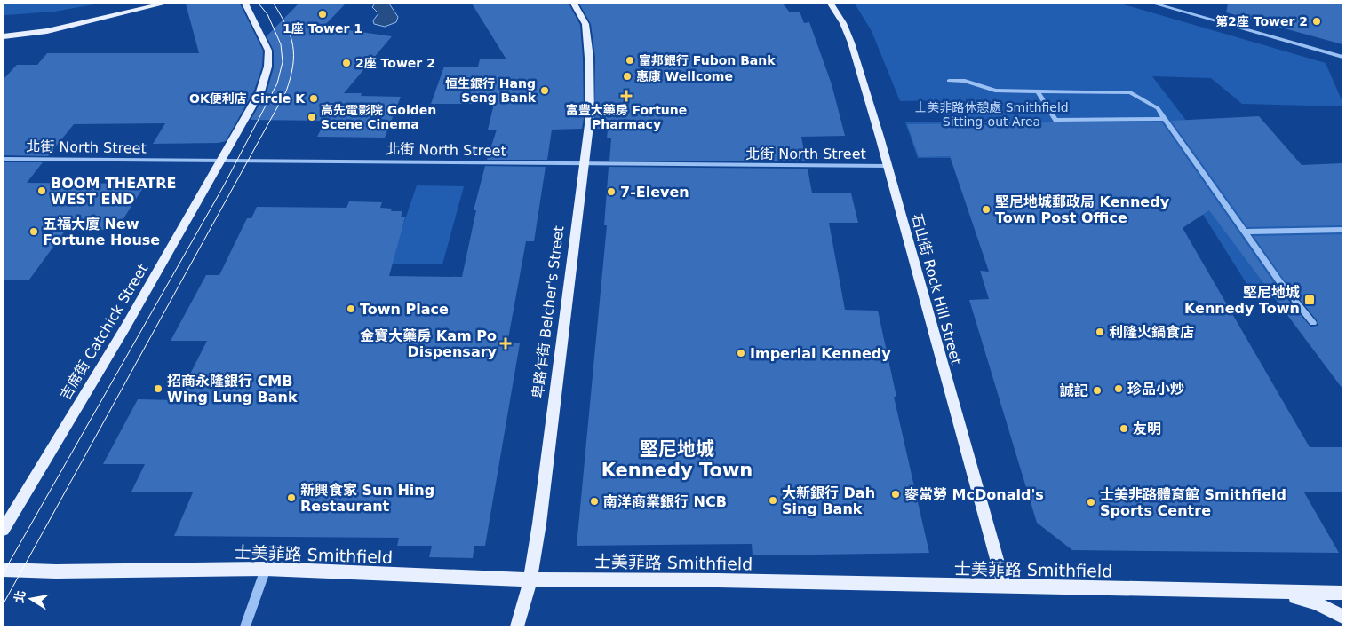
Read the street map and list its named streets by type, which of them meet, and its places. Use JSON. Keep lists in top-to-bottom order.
{
  "streets": {
    "main road": [
      "石山街 Rock Hill Street",
      "卑路乍街 Belcher's Street",
      "吉席街 Catchick Street",
      "士美菲路 Smithfield"
    ],
    "street": ["北街 North Street"]
  },
  "crossings": [
    ["北街 North Street", "石山街 Rock Hill Street"],
    ["北街 North Street", "卑路乍街 Belcher's Street"],
    ["北街 North Street", "吉席街 Catchick Street"],
    ["石山街 Rock Hill Street", "士美菲路 Smithfield"],
    ["卑路乍街 Belcher's Street", "士美菲路 Smithfield"]
  ],
  "districts": ["堅尼地城 Kennedy Town"],
  "parks": ["士美非路休憩處 Smithfield Sitting-out Area"],
  "places": {
    "other": [
      "1座 Tower 1",
      "第2座 Tower 2",
      "富邦銀行 Fubon Bank",
      "2座 Tower 2",
      "惠康 Wellcome",
      "恒生銀行 Hang Seng Bank",
      "OK便利店 Circle K",
      "高先電影院 Golden Scene Cinema",
      "BOOM THEATRE WEST END",
      "7-Eleven",
      "堅尼地城郵政局 Kennedy Town Post Office",
      "五福大廈 New Fortune House",
      "Town Place",
      "利隆火鍋食店",
      "Imperial Kennedy",
      "招商永隆銀行 CMB Wing Lung Bank",
      "珍品小炒",
      "誠記",
      "友明",
      "麥當勞 McDonald's",
      "新興食家 Sun Hing Restaurant",
      "大新銀行 Dah Sing Bank",
      "南洋商業銀行 NCB",
      "士美非路體育館 Smithfield Sports Centre"
    ],
    "health": ["富豐大藥房 Fortune Pharmacy", "金寶大藥房 Kam Po Dispensary"],
    "transit": ["堅尼地城 Kennedy Town"]
  },
  "north": "left"
}
